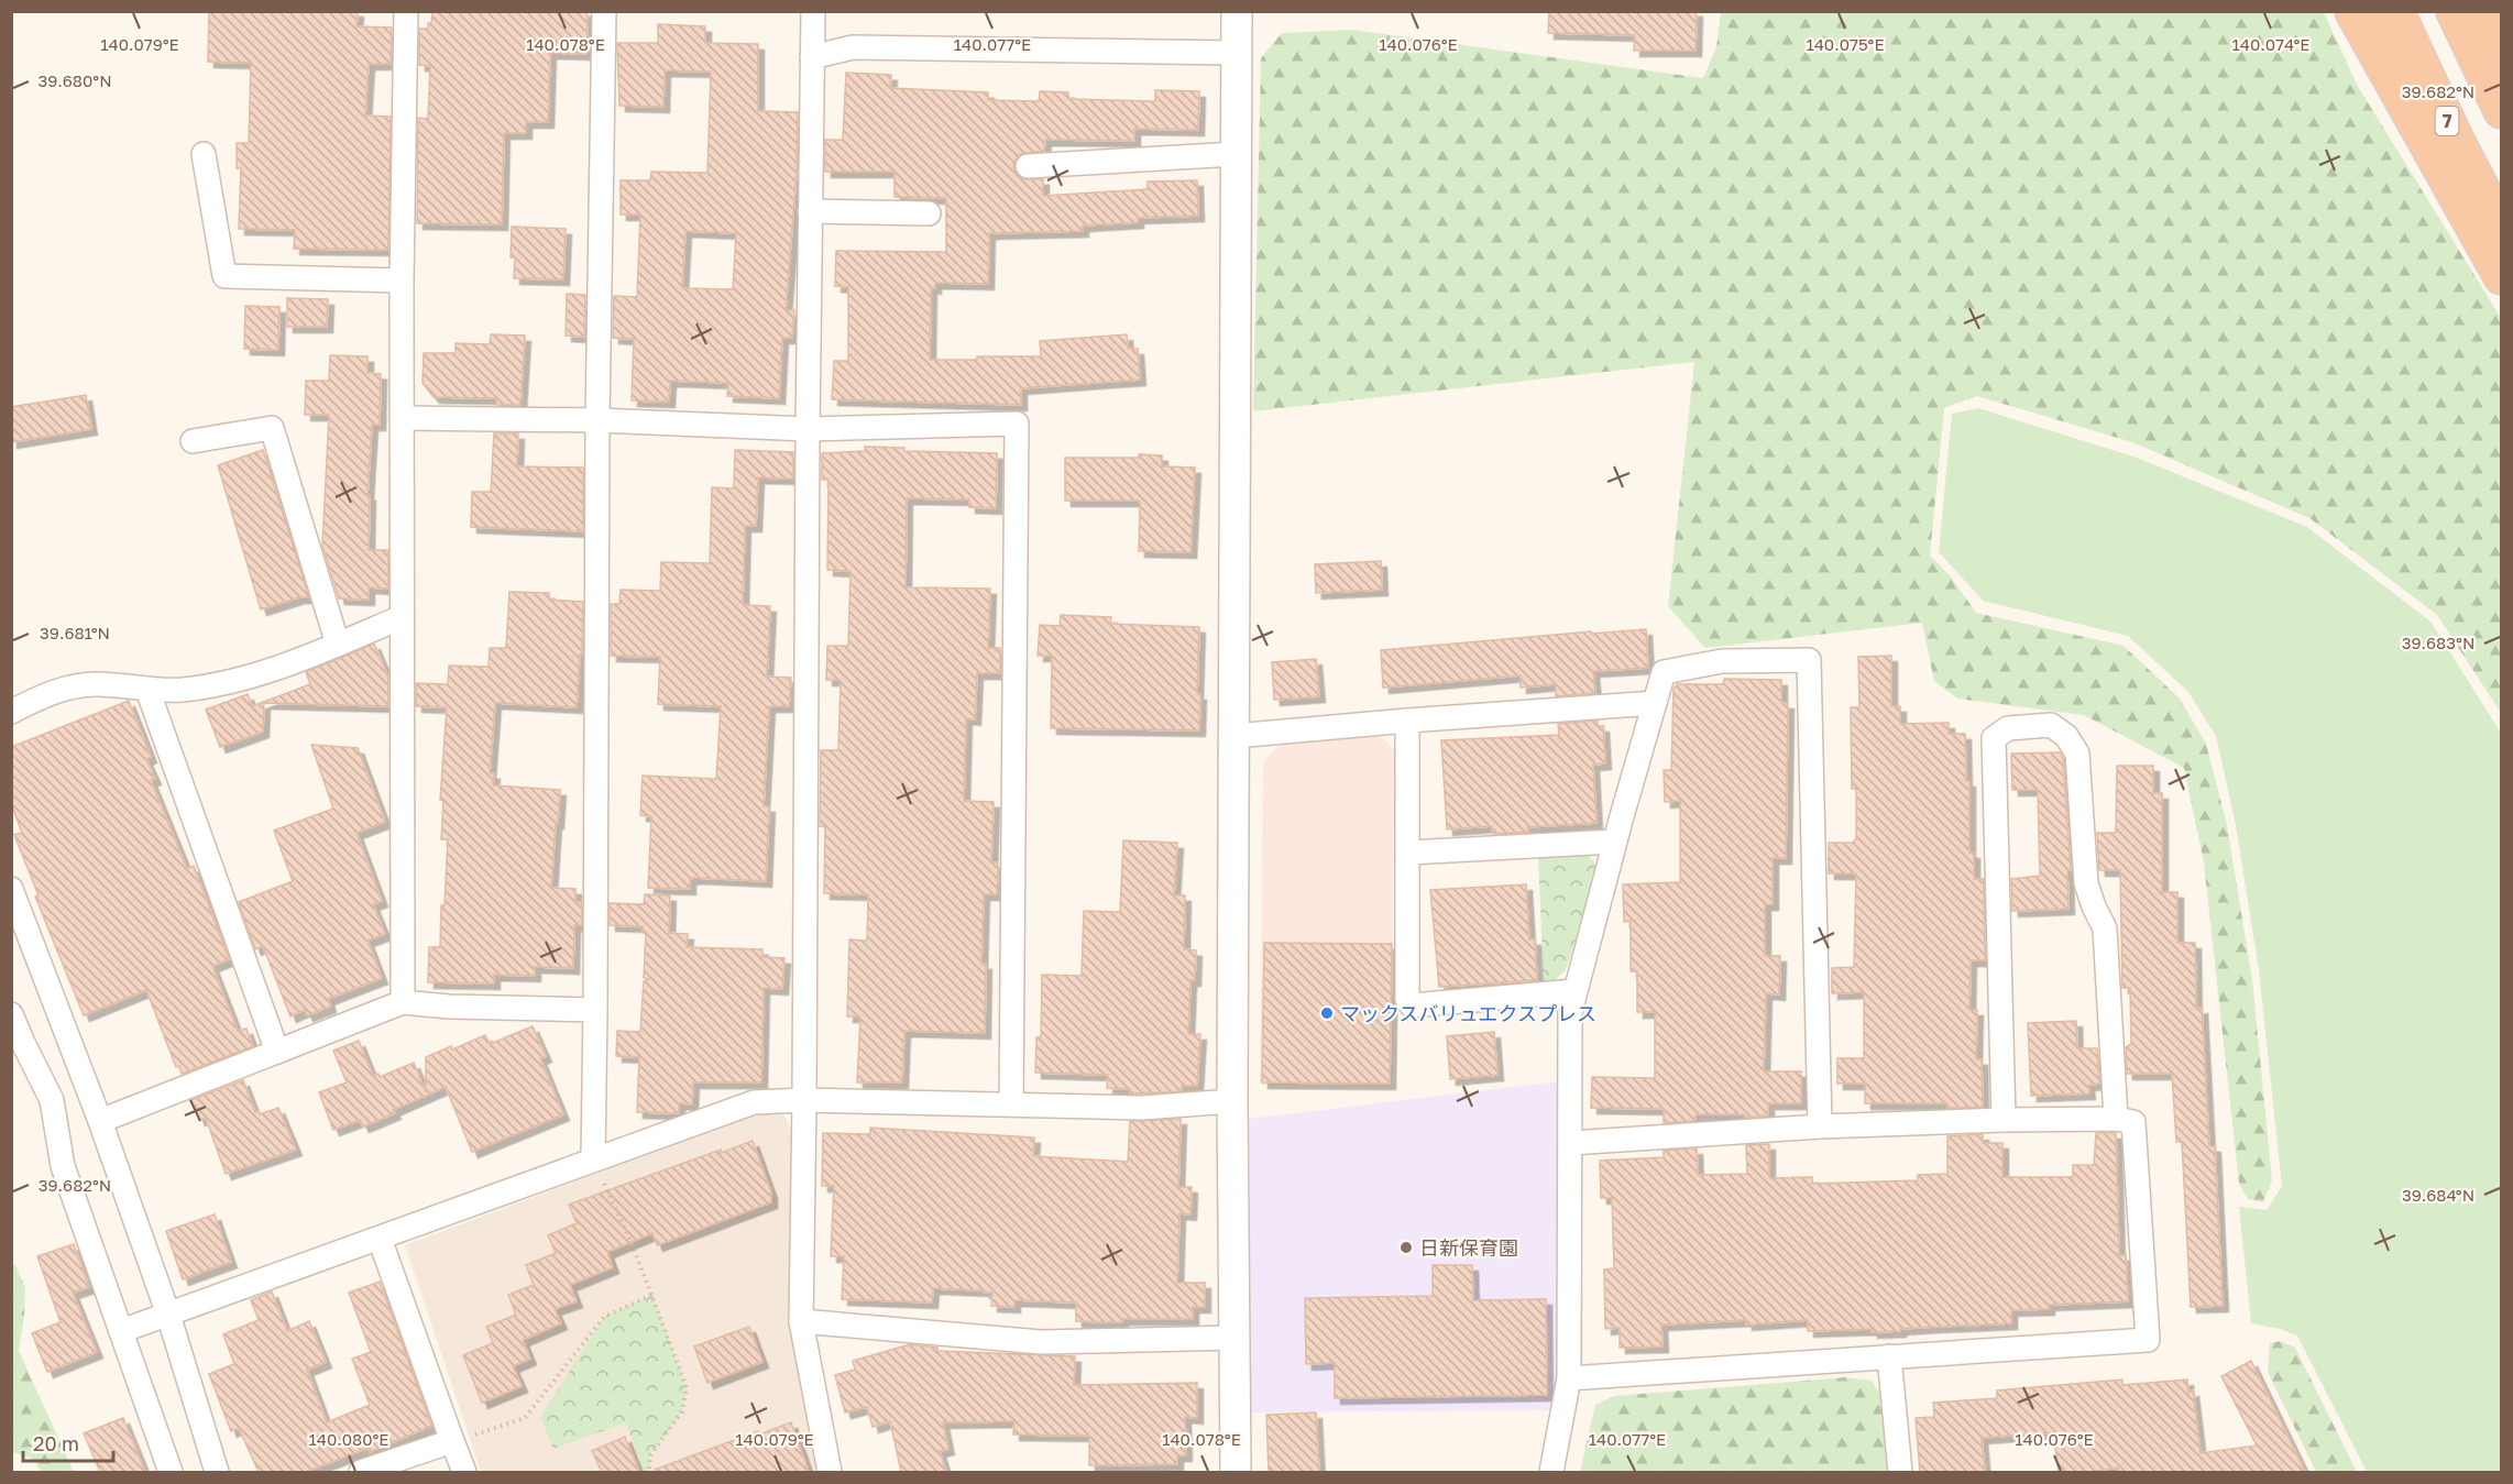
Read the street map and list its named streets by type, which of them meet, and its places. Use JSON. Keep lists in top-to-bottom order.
{
  "streets": {
    "highway": ["7"]
  },
  "places": ["マックスバリュエクスプレス", "日新保育園"],
  "scale_bar": "20 m",
  "coordinates": [
    "140.079°E",
    "140.078°E",
    "140.077°E",
    "140.076°E",
    "140.075°E",
    "140.074°E",
    "39.680°N",
    "39.682°N",
    "39.681°N",
    "39.683°N",
    "39.684°N",
    "140.080°E"
  ]
}
